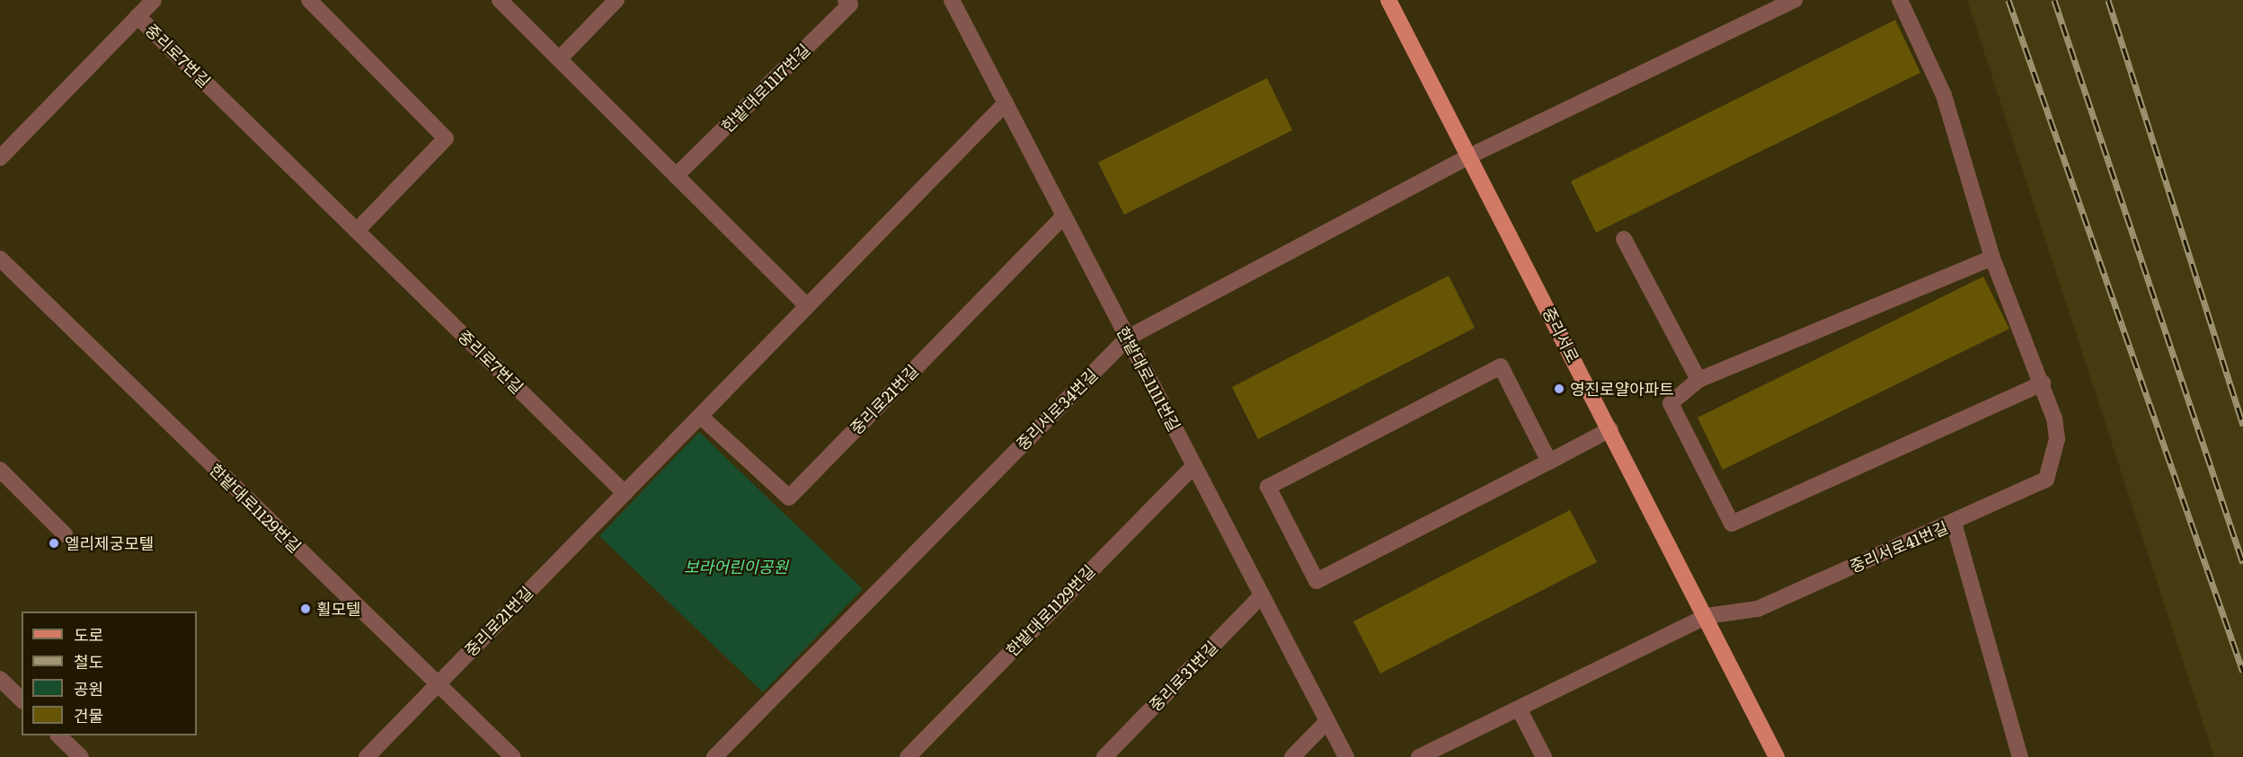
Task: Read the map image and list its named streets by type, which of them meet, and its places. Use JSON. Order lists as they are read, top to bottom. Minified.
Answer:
{"streets":{"main road":["중리서로"],"street":["중리로7번길","한밭대로1117번길","한밭대로1111번길","중리로21번길","중리서로34번길","한밭대로1129번길","중리서로41번길","중리로31번길"]},"crossings":[["중리로7번길","중리로21번길"],["중리서로","중리서로34번길"],["중리서로","중리서로41번길"],["한밭대로1111번길","중리로21번길"],["한밭대로1111번길","중리서로34번길"],["한밭대로1111번길","한밭대로1129번길"],["한밭대로1111번길","중리로31번길"],["중리로21번길","한밭대로1129번길"]],"parks":["보라어린이공원"],"places":["영진로얄아파트","엘리제궁모텔","휠모텔"],"legend":["도로","철도","공원","건물"]}
